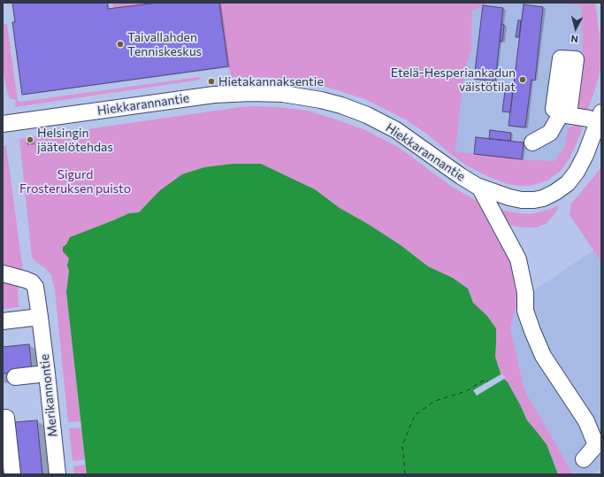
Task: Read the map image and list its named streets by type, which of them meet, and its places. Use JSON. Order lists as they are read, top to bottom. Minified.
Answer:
{"streets":{"street":["Hiekkarannantie","Merikannontie"]},"parks":["Sigurd Frosteruksen puisto"],"places":["Taivallahden Tenniskeskus","Etelä-Hesperiankadun väistötilat","Hietakannaksentie","Helsingin jäätelötehdas"],"north":"bottom"}
